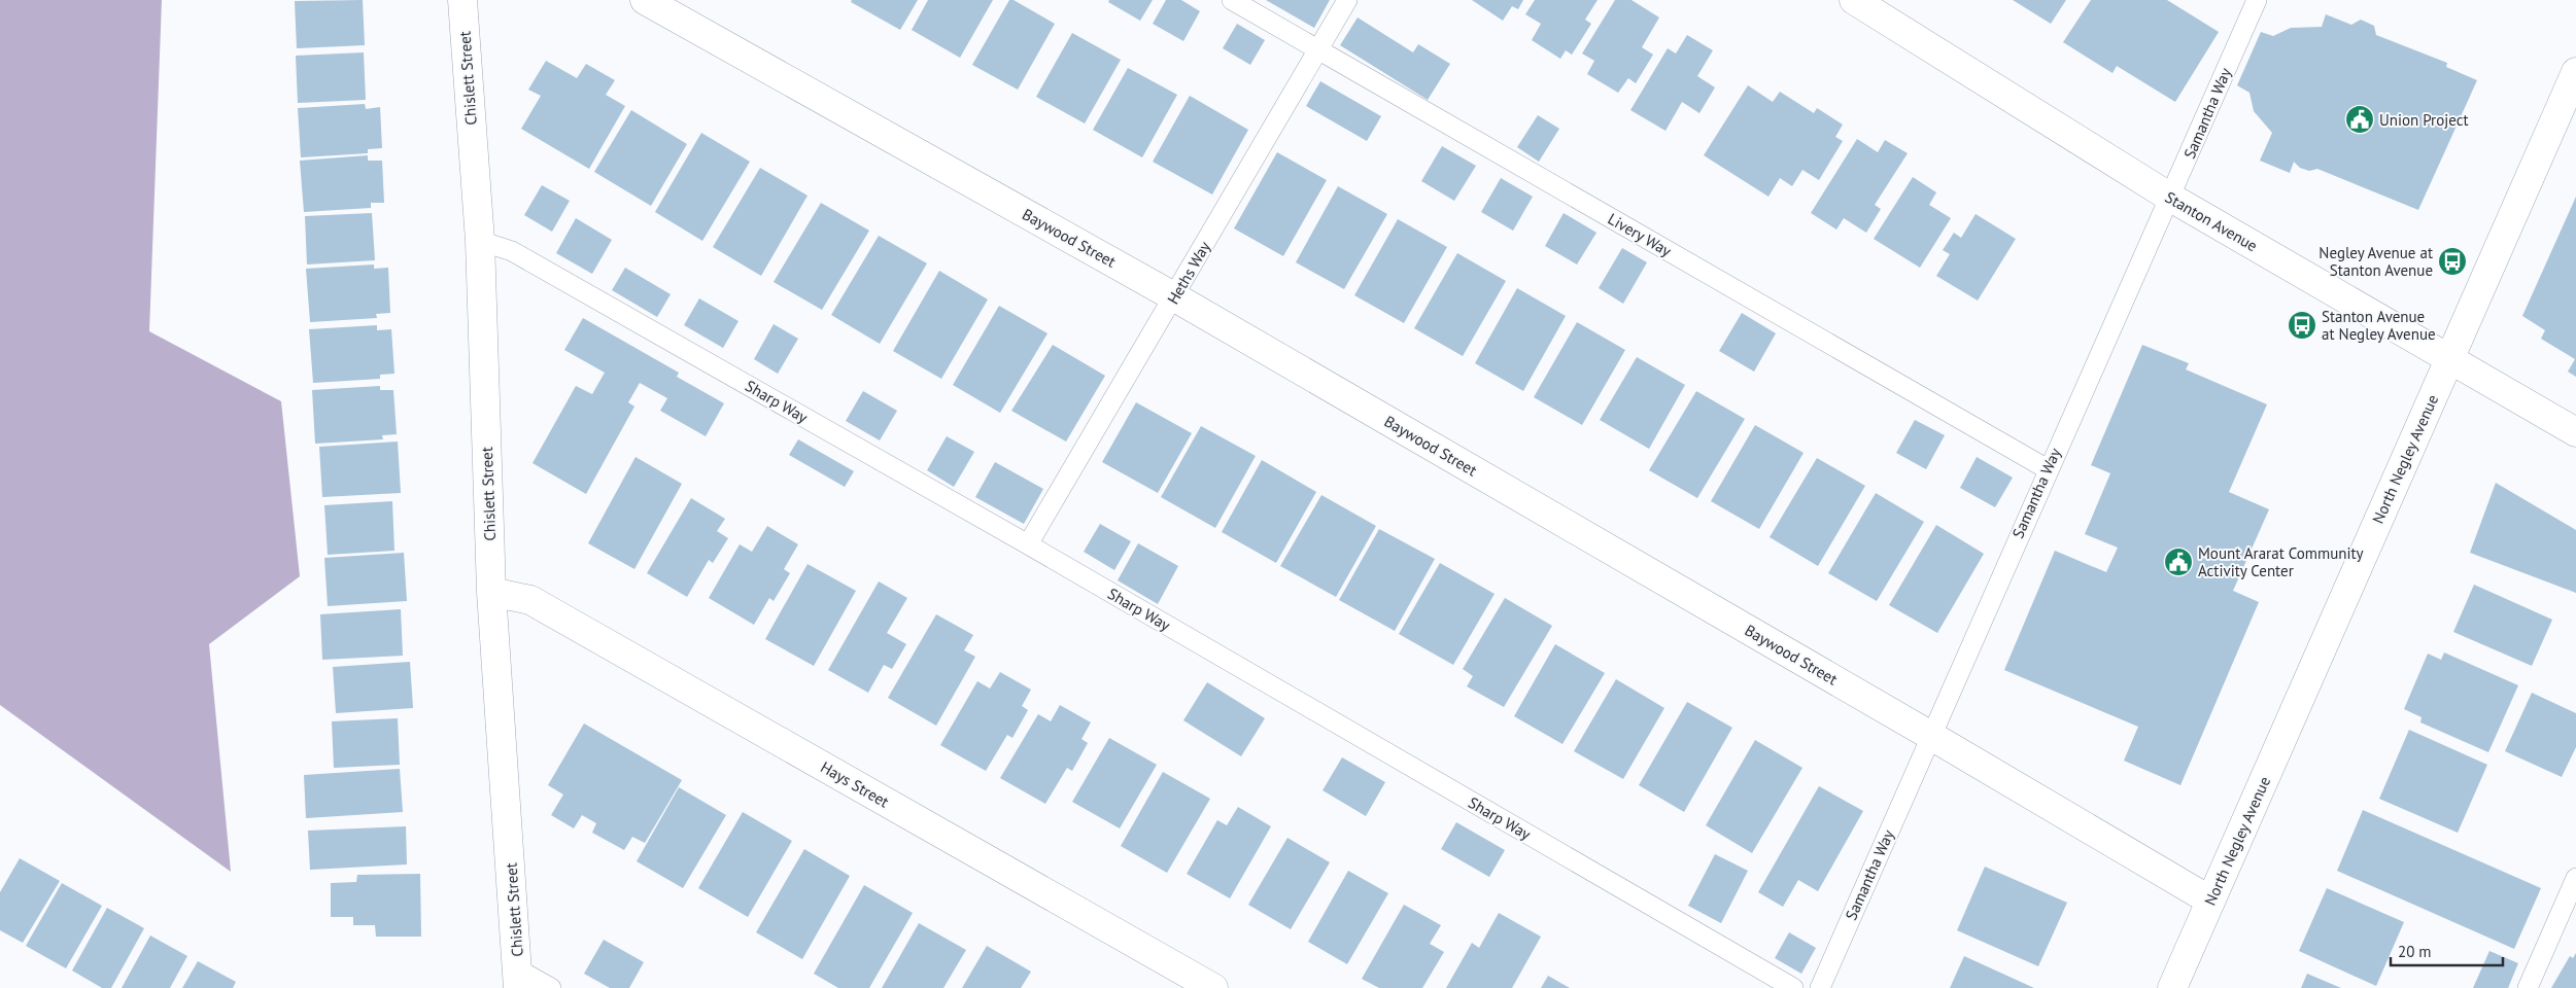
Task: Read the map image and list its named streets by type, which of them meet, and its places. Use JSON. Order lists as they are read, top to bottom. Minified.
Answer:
{"streets":{"street":["Chislett Street","Stanton Avenue","Baywood Street","North Negley Avenue","Hays Street"],"lane":["Samantha Way","Livery Way","Heths Way","Sharp Way"]},"crossings":[["Chislett Street","Sharp Way"],["Chislett Street","Hays Street"],["Samantha Way","Stanton Avenue"],["Samantha Way","Livery Way"],["Samantha Way","Baywood Street"],["Stanton Avenue","North Negley Avenue"],["Livery Way","Heths Way"],["Baywood Street","Heths Way"],["Baywood Street","North Negley Avenue"],["Heths Way","Sharp Way"]],"places":{"public building":["Union Project","Mount Ararat Community Activity Center"],"bus stop":["Negley Avenue at Stanton Avenue","Stanton Avenue at Negley Avenue"]},"scale_bar":"20 m"}
